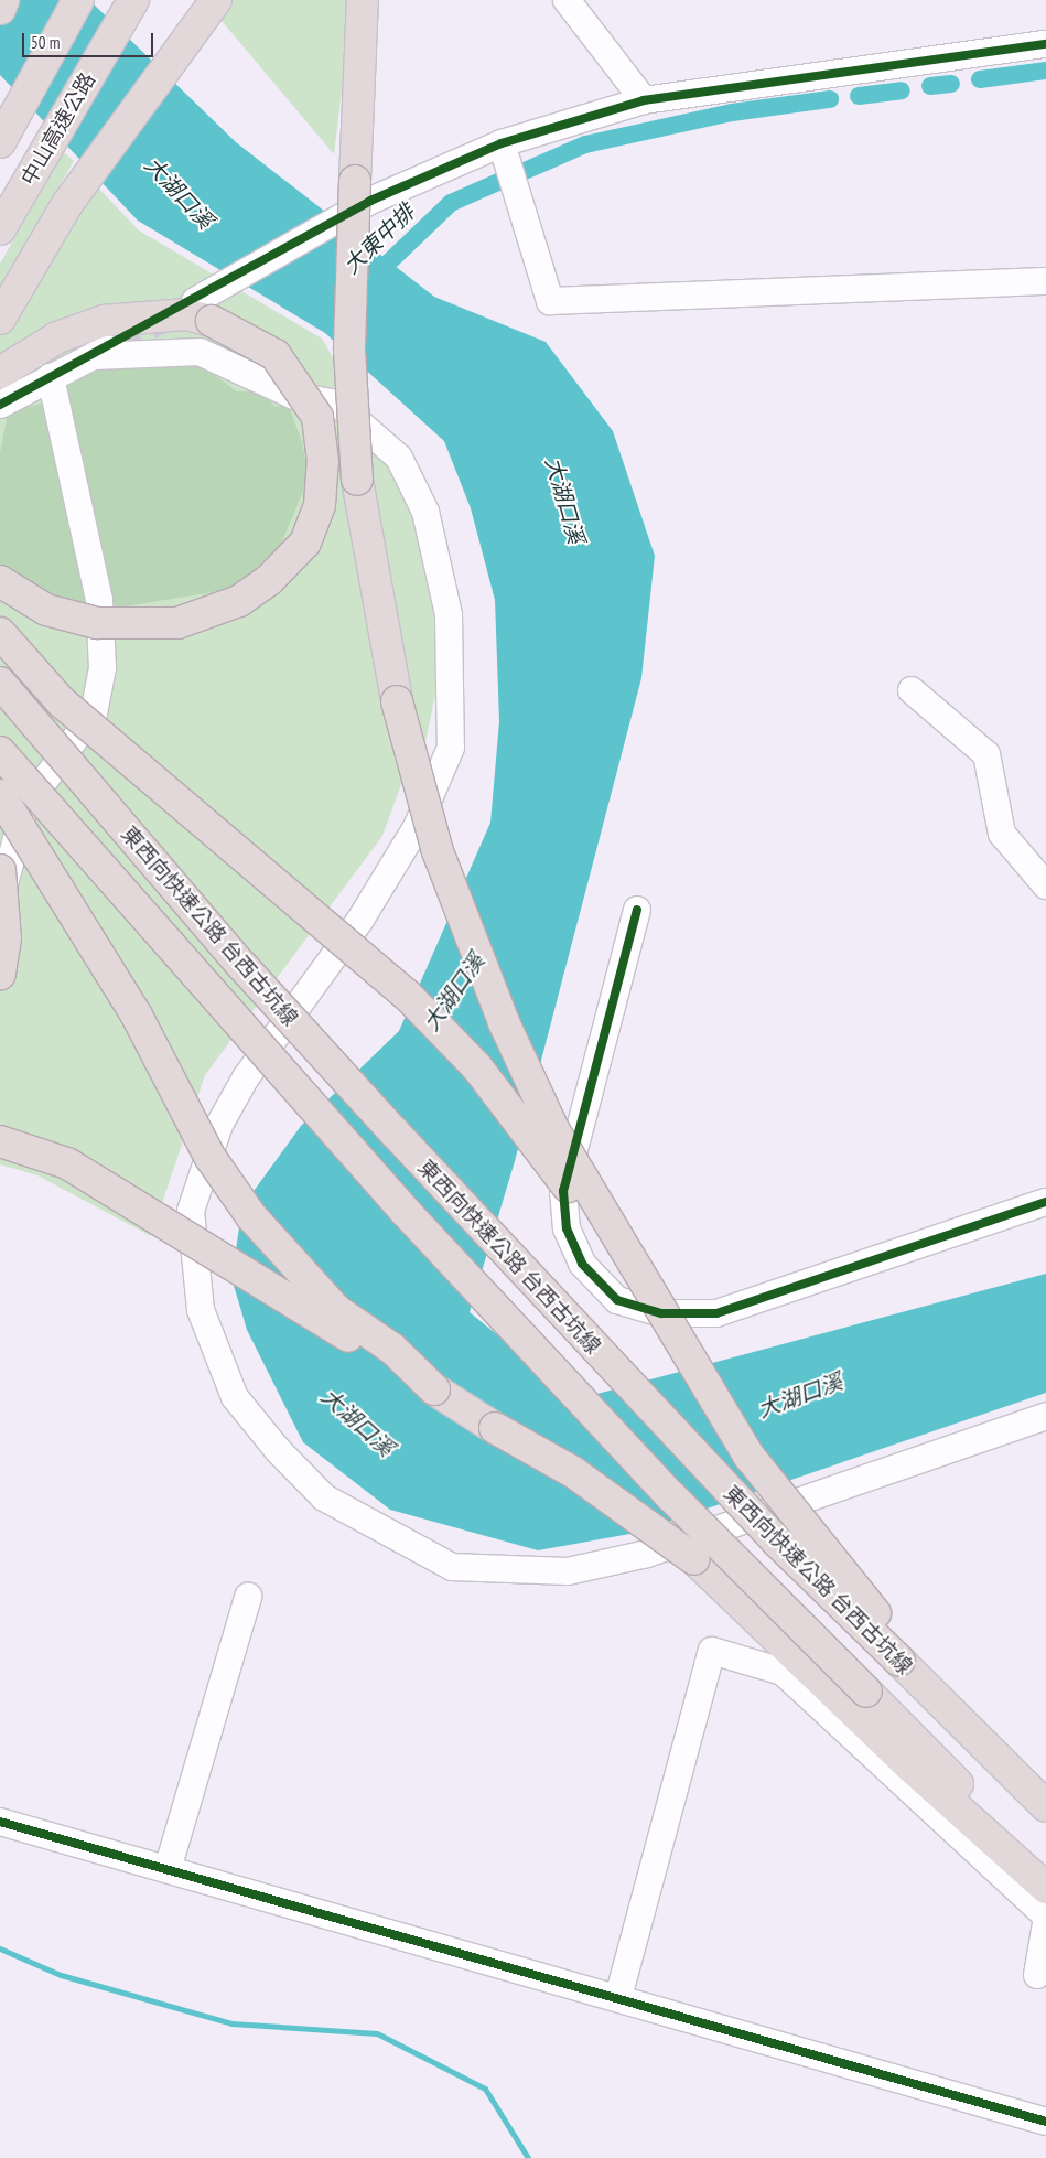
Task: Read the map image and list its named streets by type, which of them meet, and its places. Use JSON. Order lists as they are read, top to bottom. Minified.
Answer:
{"streets":{"highway":["中山高速公路","東西向快速公路 台西古坑線"]},"water":["大湖口溪","大東中排"],"scale_bar":"50 m"}
